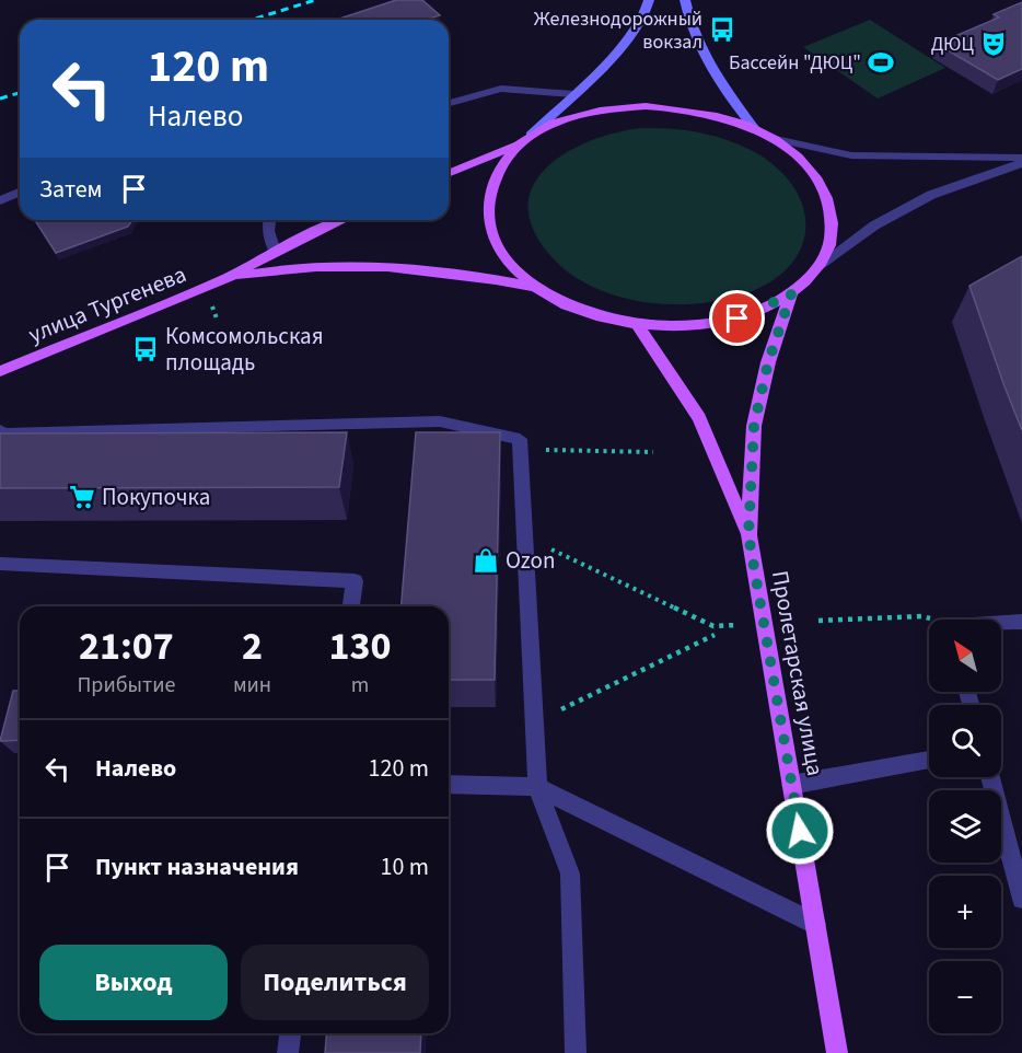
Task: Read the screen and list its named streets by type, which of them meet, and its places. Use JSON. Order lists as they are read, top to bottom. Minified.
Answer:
{"streets":{"main road":["улица Тургенева","Пролетарская улица"]},"places":{"bus stop":["Железнодорожный вокзал","Комсомольская площадь"],"theatre":["ДЮЦ"],"sports":["Бассейн \"ДЮЦ\""],"supermarket":["Покупочка"],"shop":["Ozon"]},"north":"top left","page":{"turn":["120 m","Налево"],"then":"Затем","eta":["21:07","Прибытие","2","мин","130","m"],"map_buttons":["+","−"],"list":[{"name":"Налево","value":"120 m"},{"name":"Пункт назначения","value":"10 m"}],"buttons":["Выход","Поделиться"]}}
